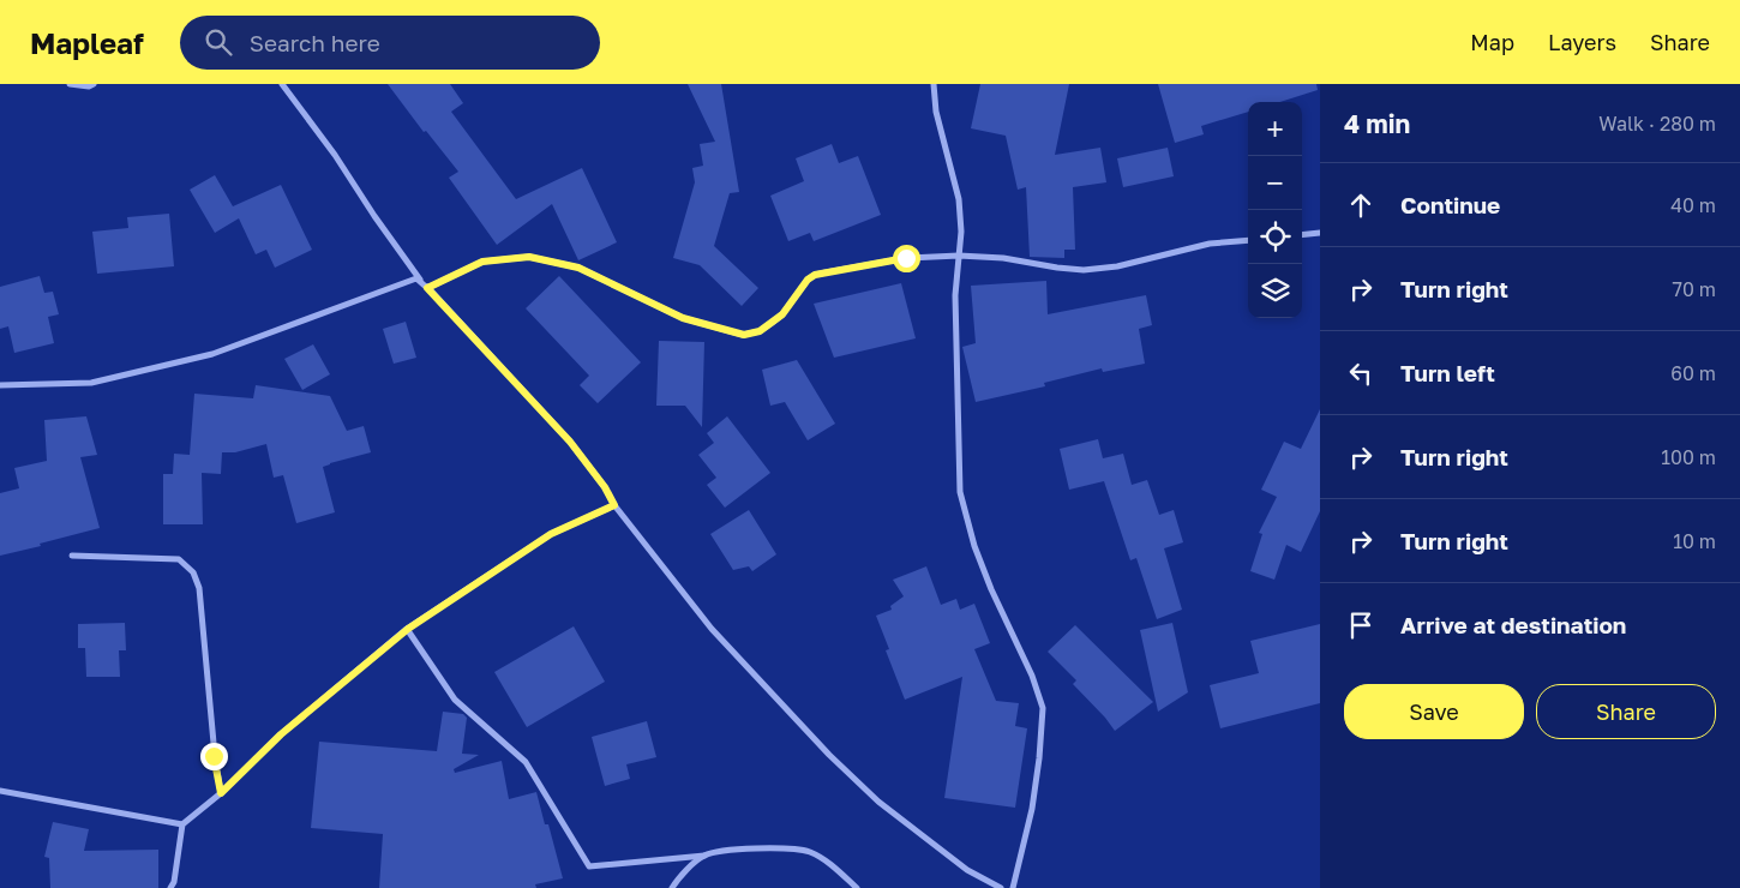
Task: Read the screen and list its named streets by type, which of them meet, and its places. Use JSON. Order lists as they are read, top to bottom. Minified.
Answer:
{"page":{"header":"Mapleaf","search":"Search here","nav":["Map","Layers","Share"],"heading":["4 min","Walk · 280 m"],"map_buttons":["+","−"],"list":[["Continue","40 m"],["Turn right","70 m"],["Turn left","60 m"],["Turn right","100 m"],["Turn right","10 m"],"Arrive at destination"],"buttons":["Save","Share"]}}
